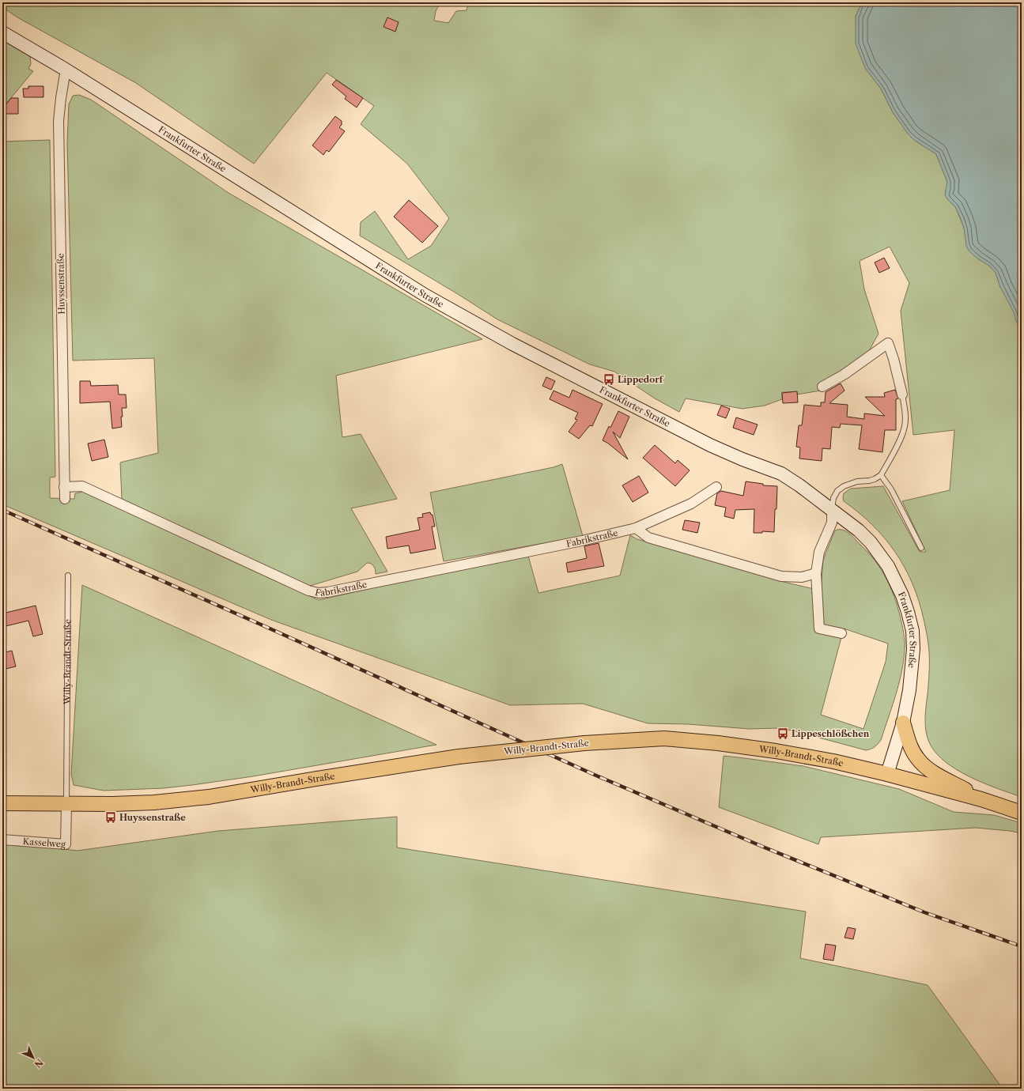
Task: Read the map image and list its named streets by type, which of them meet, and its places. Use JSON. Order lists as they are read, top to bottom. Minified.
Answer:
{"streets":{"main road":["Frankfurter Straße","Willy-Brandt-Straße"],"street":["Huyssenstraße","Fabrikstraße","Kasselweg"]},"crossings":[["Frankfurter Straße","Huyssenstraße"],["Frankfurter Straße","Willy-Brandt-Straße"],["Huyssenstraße","Fabrikstraße"],["Willy-Brandt-Straße","Kasselweg"]],"places":{"bus stop":["Lippedorf","Lippeschlößchen","Huyssenstraße"]},"north":"bottom right"}
